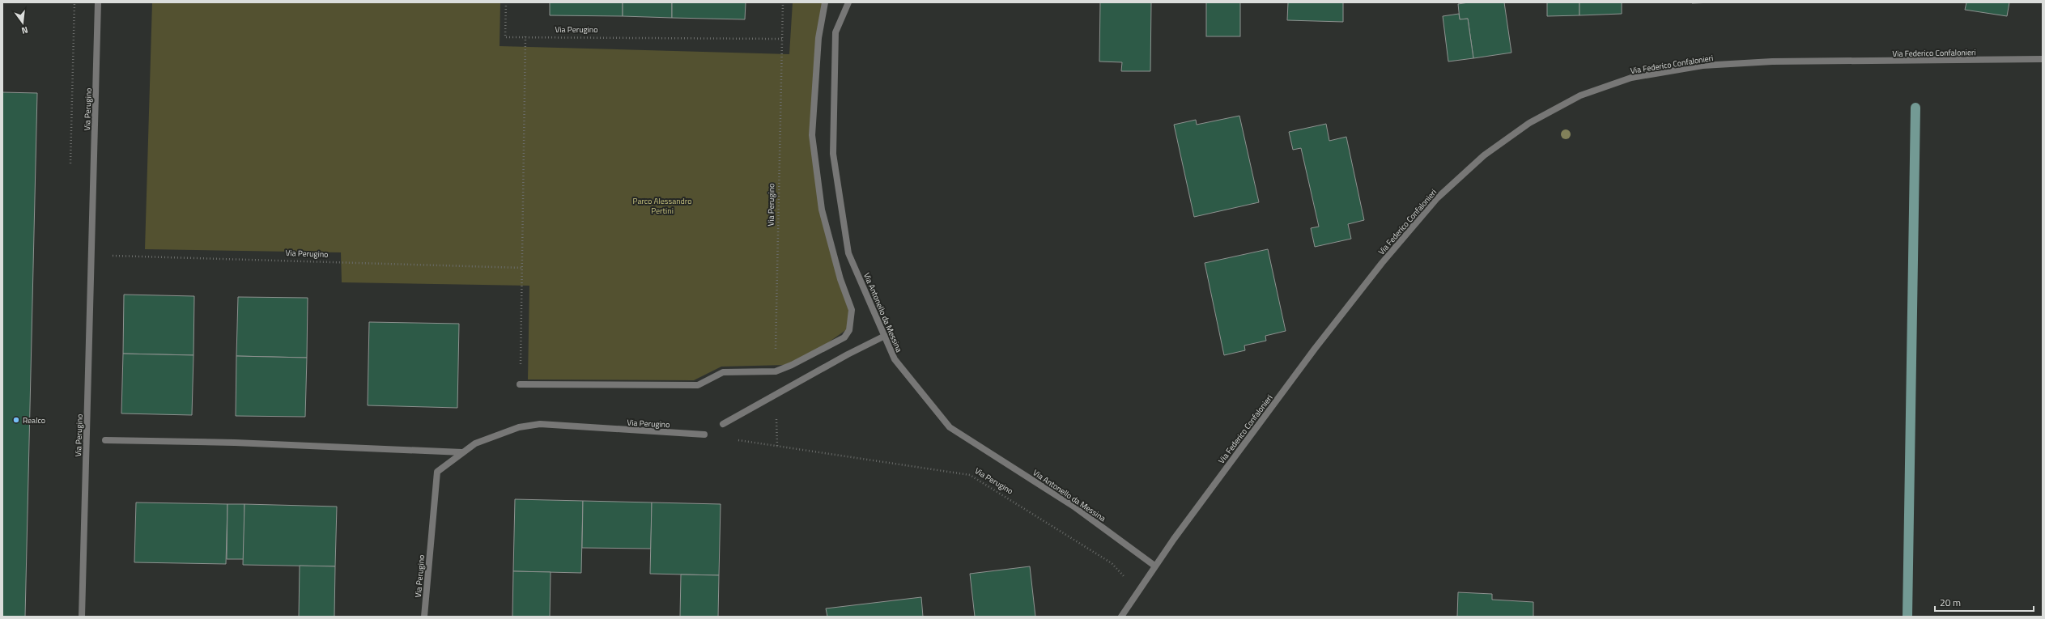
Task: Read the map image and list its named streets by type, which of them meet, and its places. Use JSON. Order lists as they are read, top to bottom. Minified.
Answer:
{"streets":{"street":["Via Perugino","Via Federico Confalonieri","Via Antonello da Messina"]},"crossings":[["Via Perugino","Via Federico Confalonieri"],["Via Federico Confalonieri","Via Antonello da Messina"]],"parks":["Parco Alessandro Pertini"],"places":["Realco"],"scale_bar":"20 m","north":"bottom"}
